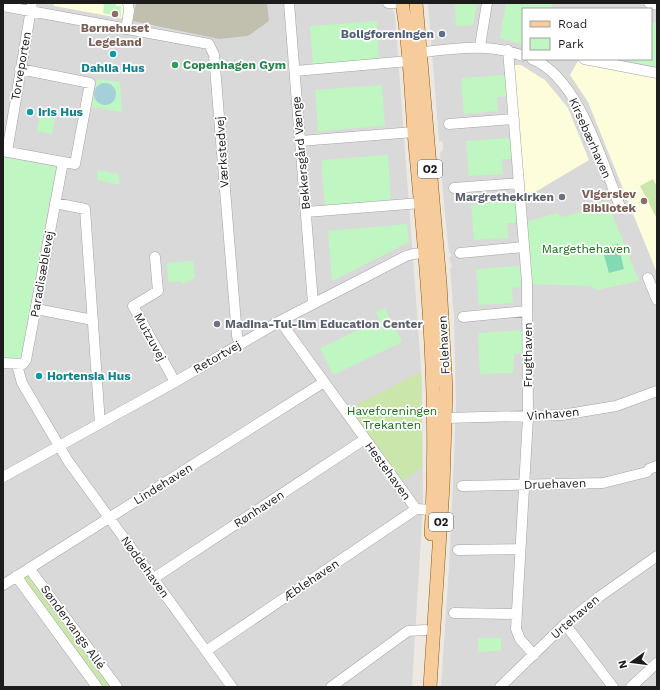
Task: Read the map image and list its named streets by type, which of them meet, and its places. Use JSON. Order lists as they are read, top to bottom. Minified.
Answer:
{"streets":{"main road":["O2","Folehaven"],"street":["Torveporten","Kirsebærhaven","Værkstedvej","Bekkersgård Vænge","Paradisæblevej","Mutzuvej","Frugthaven","Retortvej","Vinhaven","Hestehaven","Lindehaven","Druehaven","Rønhaven","Nøddehaven","Æblehaven","Urtehaven","Søndervangs Allé"]},"crossings":[["Torveporten","Værkstedvej"],["Værkstedvej","Retortvej"],["Bekkersgård Vænge","Retortvej"],["Paradisæblevej","Nøddehaven"],["Mutzuvej","Retortvej"],["Folehaven","Frugthaven"],["Folehaven","Retortvej"],["Folehaven","Vinhaven"],["Folehaven","Hestehaven"],["Frugthaven","Vinhaven"],["Frugthaven","Druehaven"],["Frugthaven","Urtehaven"],["Retortvej","Hestehaven"],["Retortvej","Nøddehaven"],["Hestehaven","Lindehaven"],["Hestehaven","Rønhaven"],["Hestehaven","Æblehaven"],["Lindehaven","Nøddehaven"],["Lindehaven","Søndervangs Allé"],["Rønhaven","Nøddehaven"],["Nøddehaven","Æblehaven"]],"parks":["Margethehaven","Haveforeningen Trekanten"],"places":["Børnehuset Legeland","Boligforeningen","Dahlia Hus","Copenhagen Gym","Iris Hus","Margrethekirken","Vigerslev Bibliotek","Madina-Tul-Ilm Education Center","Hortensia Hus"],"legend":["Road","Park"],"north":"left"}
